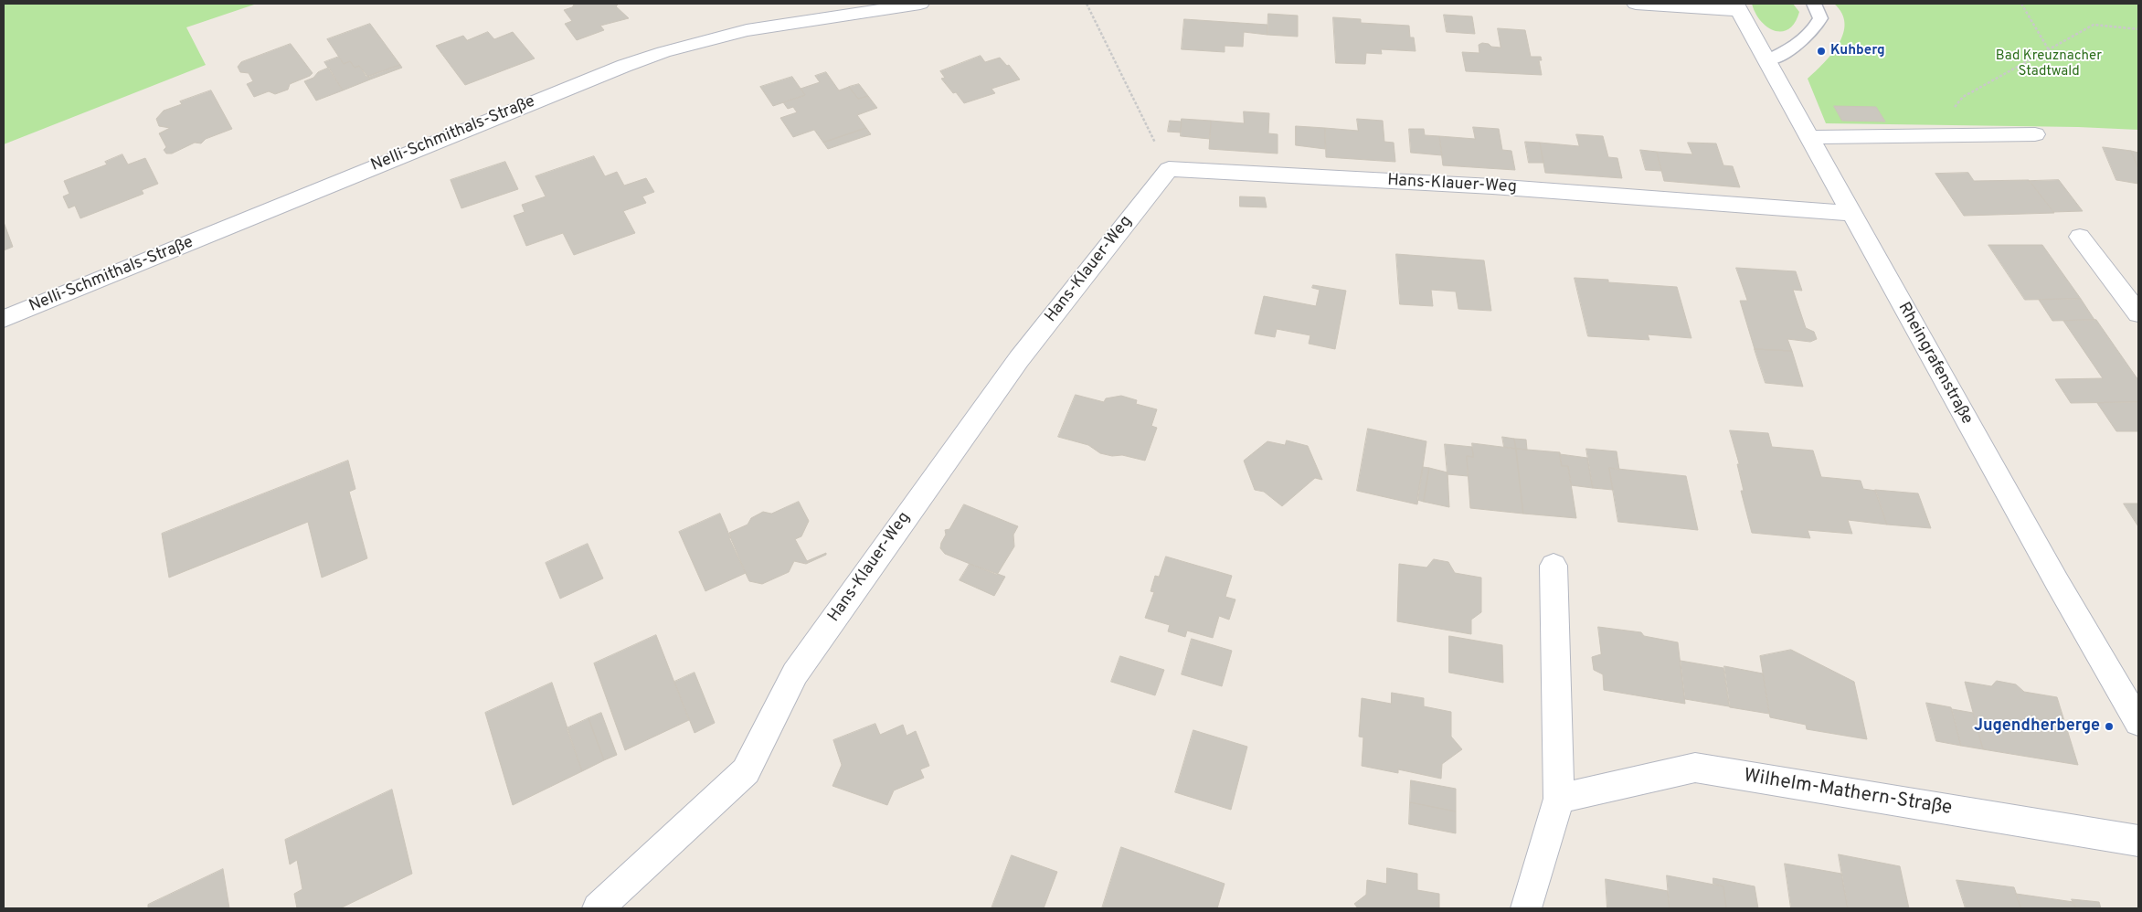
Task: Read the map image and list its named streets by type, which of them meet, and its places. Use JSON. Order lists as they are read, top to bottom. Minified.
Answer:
{"streets":{"street":["Nelli-Schmithals-Straße","Hans-Klauer-Weg","Rheingrafenstraße","Wilhelm-Mathern-Straße"]},"crossings":[["Hans-Klauer-Weg","Rheingrafenstraße"]],"parks":["Bad Kreuznacher Stadtwald"],"places":["Kuhberg","Jugendherberge"]}
